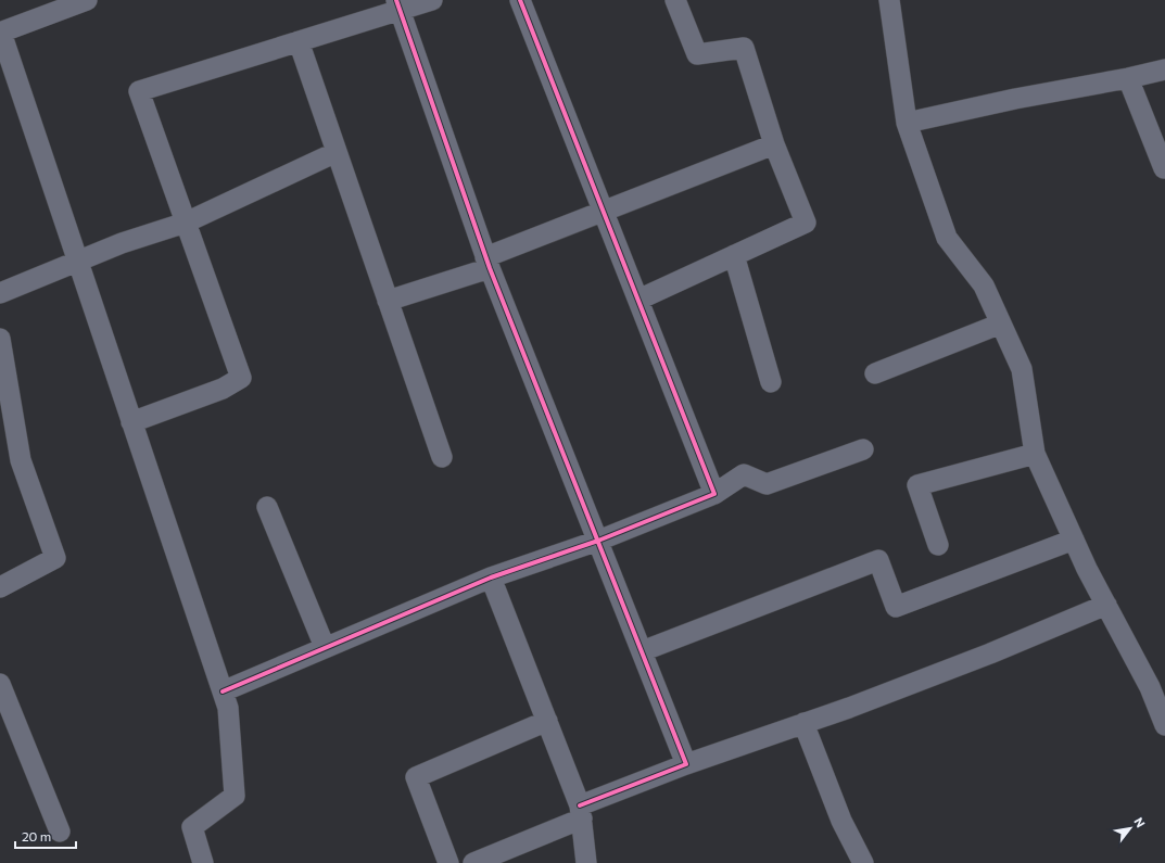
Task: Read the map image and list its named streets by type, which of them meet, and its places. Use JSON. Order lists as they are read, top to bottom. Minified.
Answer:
{"scale_bar":"20 m","north":"top right"}
